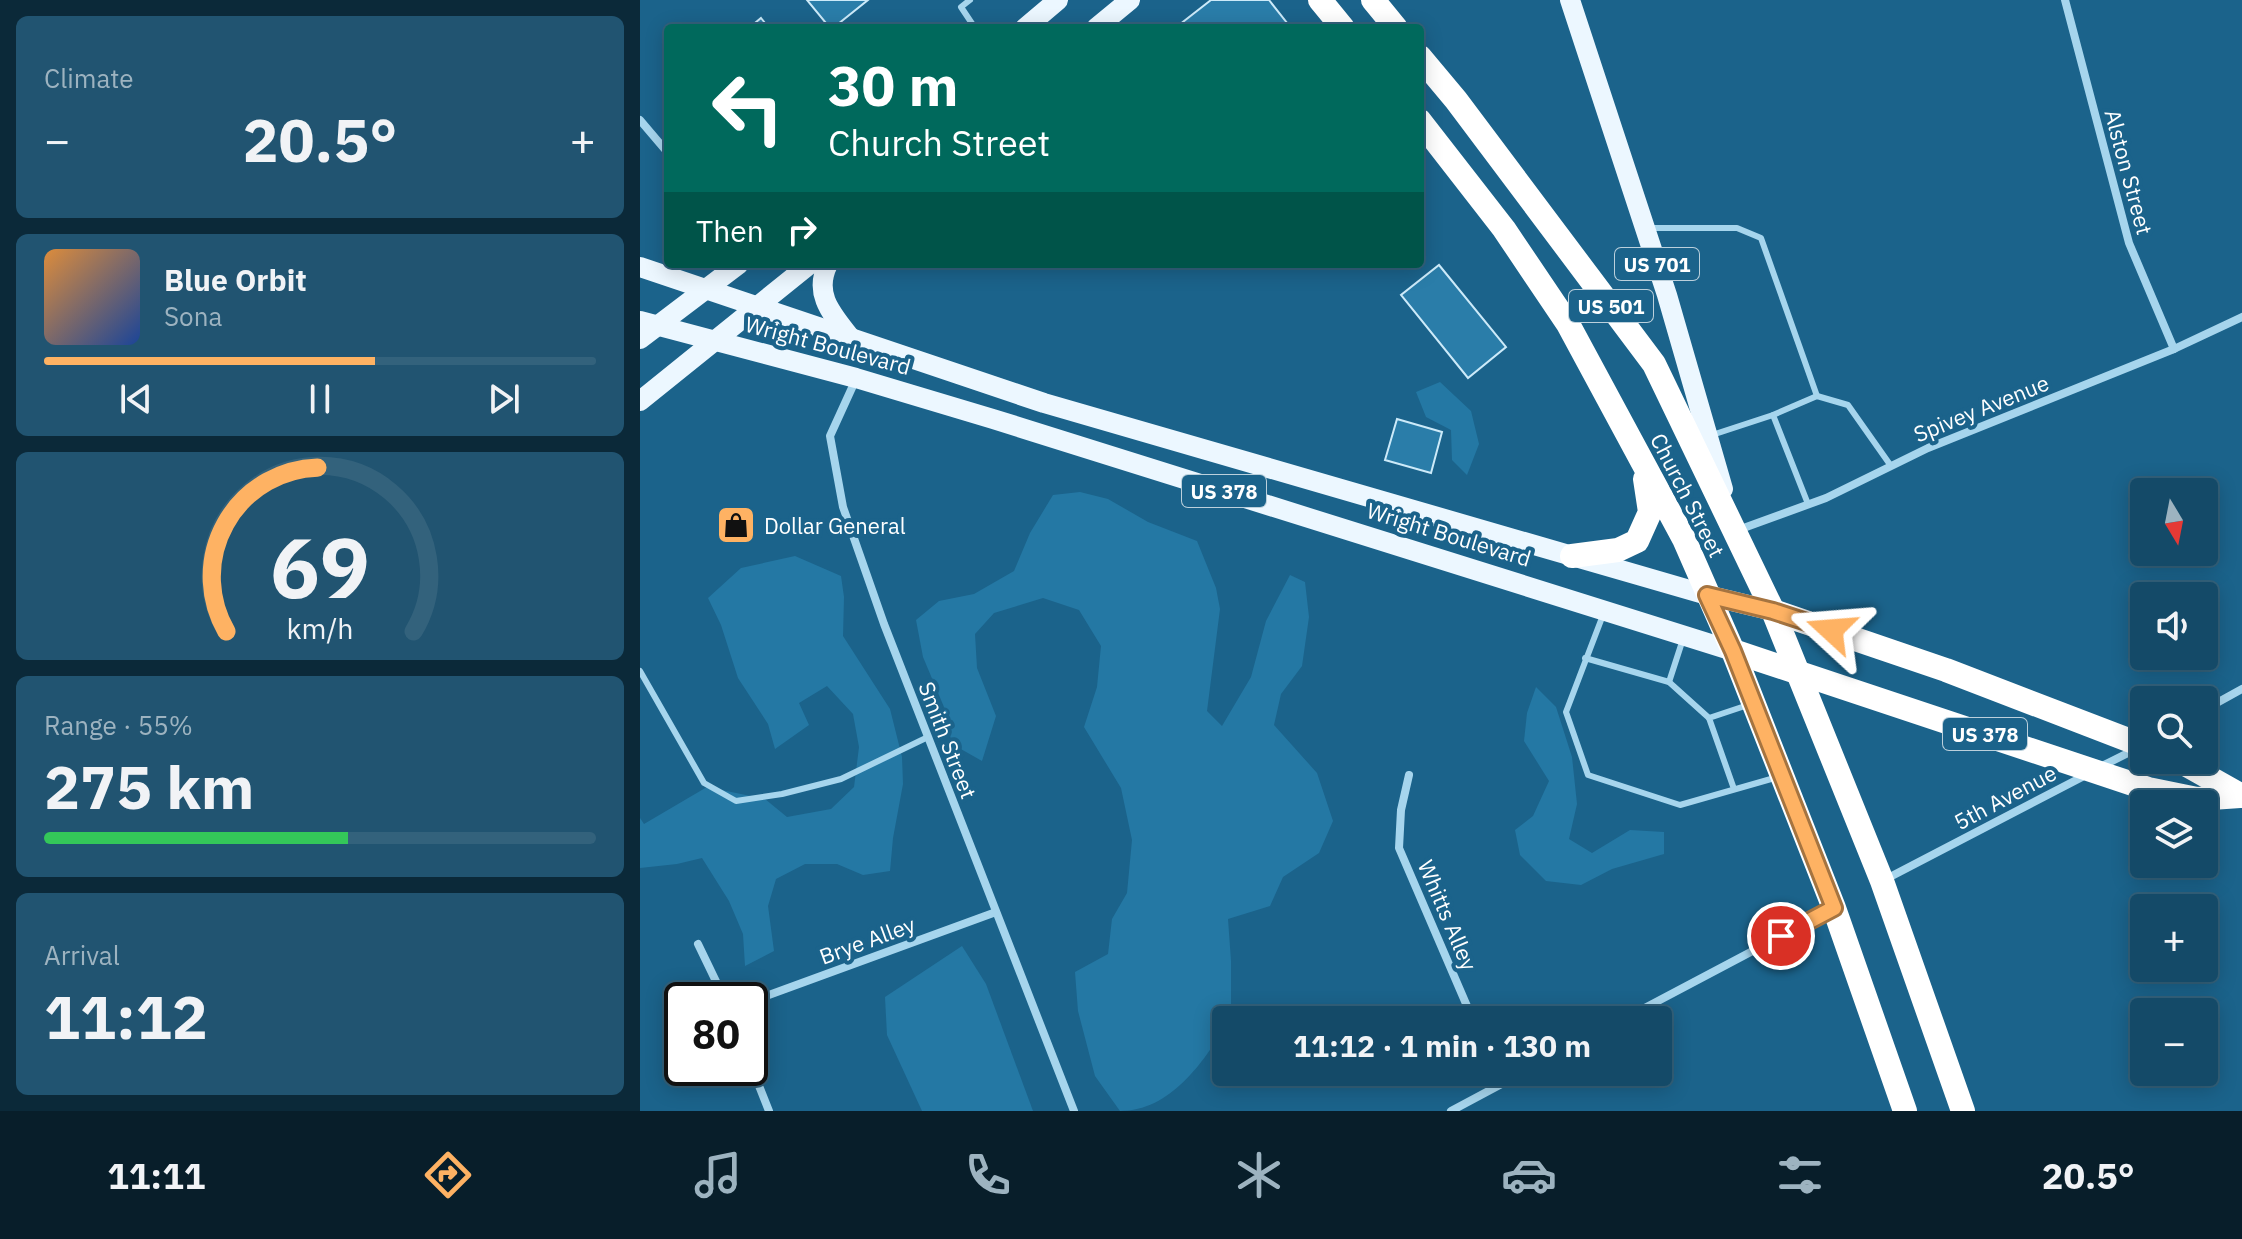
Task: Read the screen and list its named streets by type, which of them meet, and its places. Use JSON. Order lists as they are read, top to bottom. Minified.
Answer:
{"streets":{"highway":["US 501","Wright Boulevard","US 378","Church Street"],"main road":["US 701"],"street":["Alston Street","Spivey Avenue","Smith Street","5th Avenue","Whitts Alley","Brye Alley"]},"crossings":[["Alston Street","Spivey Avenue"],["Wright Boulevard","Church Street"],["Wright Boulevard","Smith Street"],["Wright Boulevard","5th Avenue"],["Spivey Avenue","Church Street"],["Church Street","5th Avenue"],["Smith Street","Brye Alley"]],"places":{"shop":["Dollar General"]},"north":"bottom","page":{"tile":["Climate",["Range · 55%","275 km"],["Arrival","11:12"]],"turn":["30 m","Church Street"],"heat":["−","20.5°","+"],"then":"Then","song":["Blue Orbit","Sona"],"map_buttons":["+","−"],"limit":"80","trip":"11:12 · 1 min · 130 m","tabs":["11:11","20.5°"],"gauge":["69","km/h"]}}
